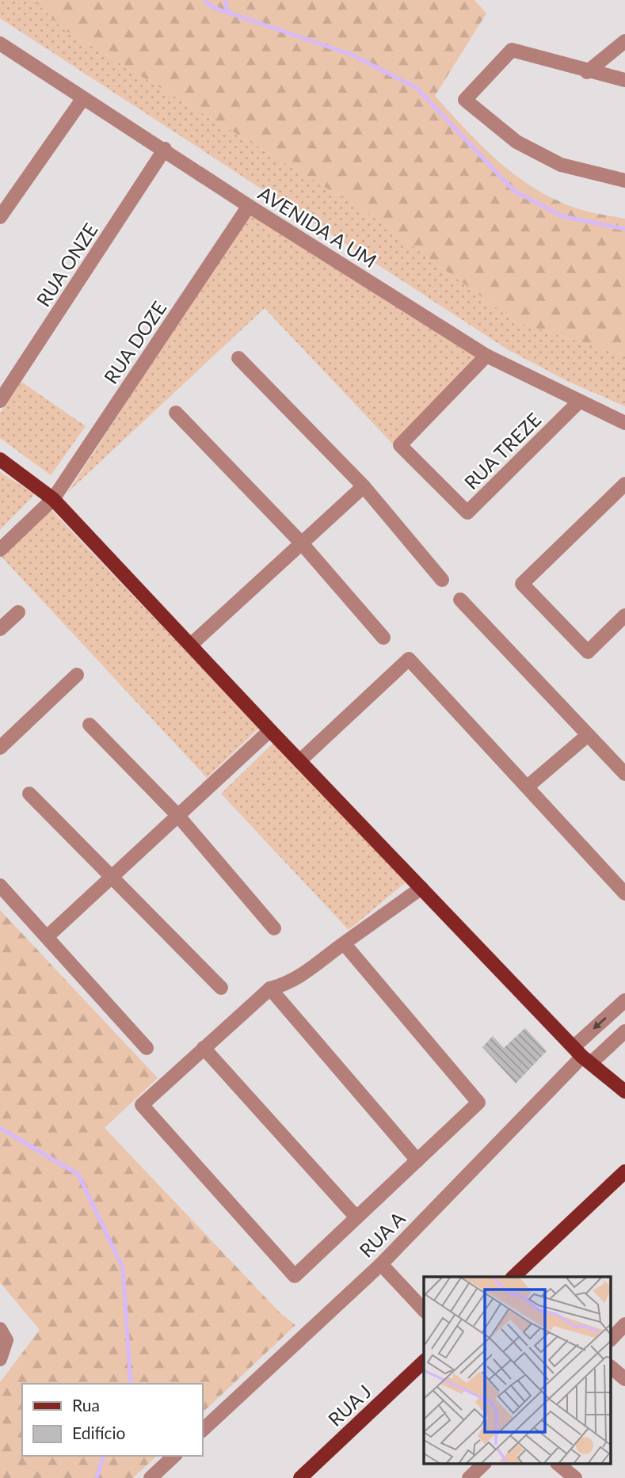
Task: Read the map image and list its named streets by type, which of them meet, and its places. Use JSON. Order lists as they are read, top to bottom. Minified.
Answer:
{"streets":{"main road":["RUA J"],"street":["AVENIDA A UM","RUA ONZE","RUA DOZE","RUA TREZE","RUA A"]},"crossings":[["AVENIDA A UM","RUA ONZE"],["AVENIDA A UM","RUA DOZE"],["AVENIDA A UM","RUA TREZE"]],"legend":["Rua","Edifício"]}
